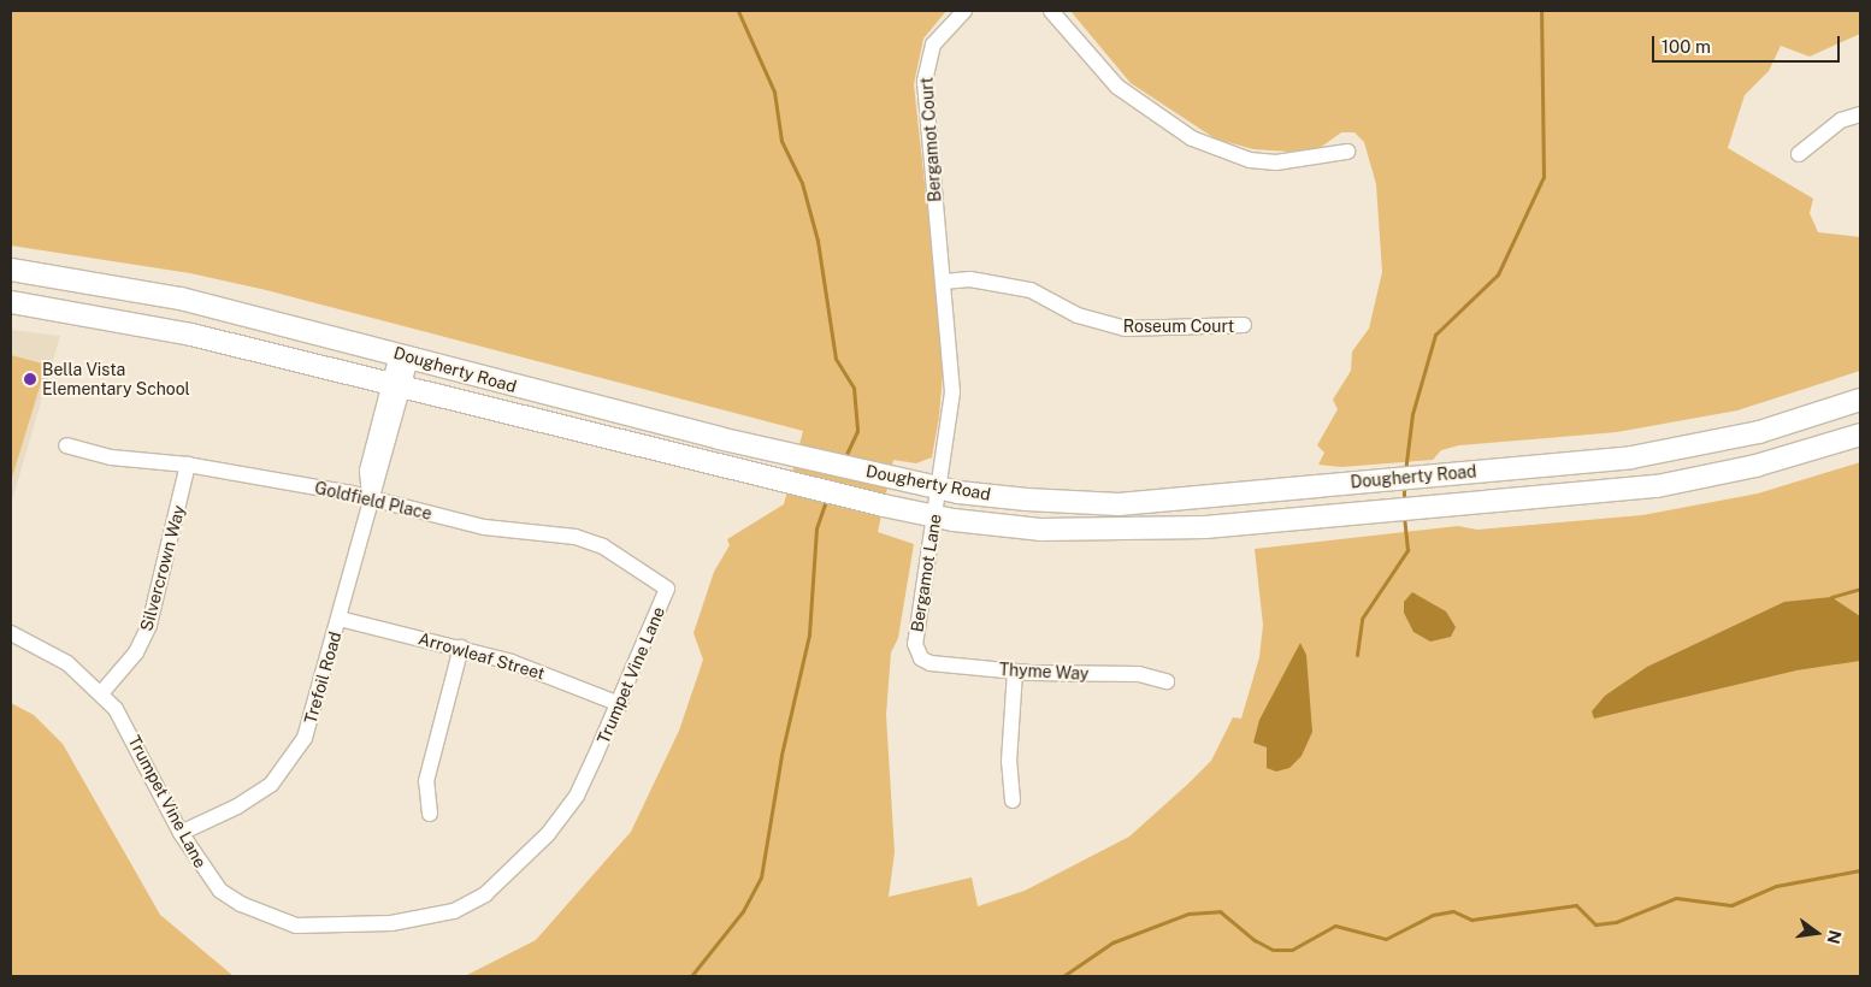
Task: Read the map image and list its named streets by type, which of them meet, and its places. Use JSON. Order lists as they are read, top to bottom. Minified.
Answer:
{"streets":{"main road":["Dougherty Road"],"street":["Bergamot Court","Roseum Court","Goldfield Place","Silvercrown Way","Bergamot Lane","Arrowleaf Street","Thyme Way","Trumpet Vine Lane","Trefoil Road"]},"crossings":[["Bergamot Court","Roseum Court"],["Bergamot Court","Dougherty Road"],["Bergamot Court","Bergamot Lane"],["Dougherty Road","Bergamot Lane"],["Dougherty Road","Trefoil Road"],["Goldfield Place","Silvercrown Way"],["Goldfield Place","Trumpet Vine Lane"],["Goldfield Place","Trefoil Road"],["Silvercrown Way","Trumpet Vine Lane"],["Bergamot Lane","Thyme Way"],["Arrowleaf Street","Trumpet Vine Lane"],["Arrowleaf Street","Trefoil Road"],["Trumpet Vine Lane","Trefoil Road"]],"places":["Bella Vista Elementary School"],"scale_bar":"100 m","north":"right"}
